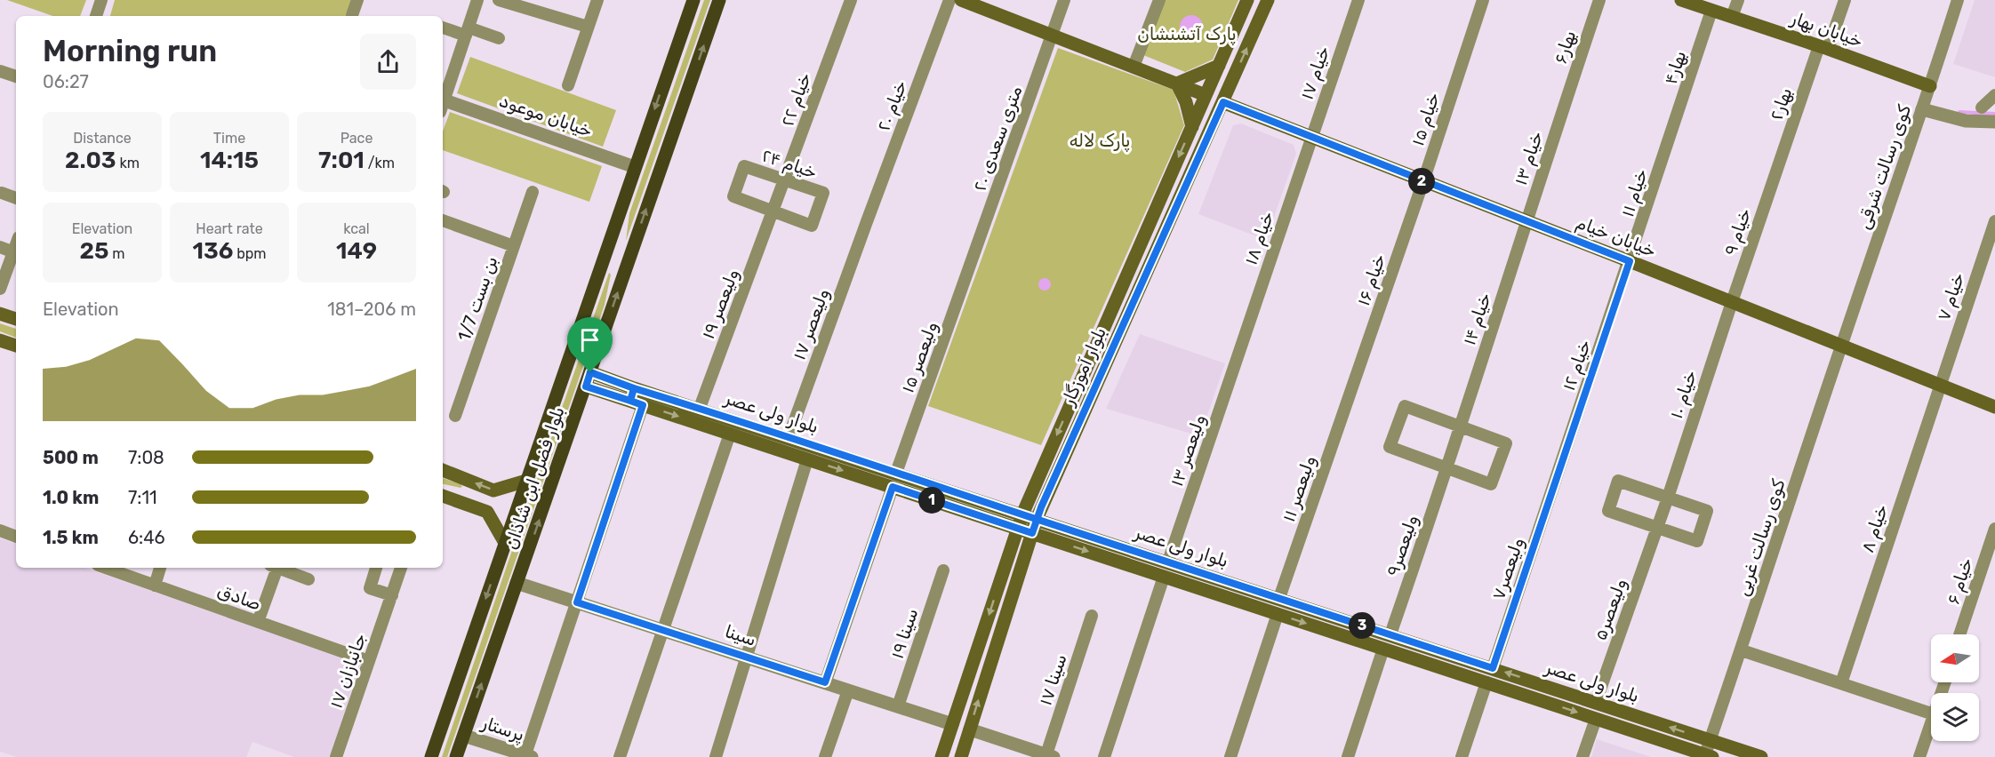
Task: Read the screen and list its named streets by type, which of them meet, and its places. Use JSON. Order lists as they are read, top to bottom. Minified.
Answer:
{"streets":{"main road":["خیابان بهار","خیابان خیام","بلوار آموزگار","بلوار ولی عصر","بلوار فضل ابن شاذان"],"street":["بهار۶","بهار۴","خیام ۱۷","خیام ۲۲","بهار۲","خیام ۲۰","خیابان موعود","خیام ۱۵","۲۰ متری سعدی","خیام ۱۳","خیام ۲۴","کوی رسالت شرقی","خیام ۱۱","خیام ۹","خیام ۱۸","خیام ۱۶","خیام ۷","بن بست 1/7","ولیعصر ۱۹","خیام ۱۴","ولیعصر ۱۷","ولیعصر ۱۵","خیام ۱۲","خیام ۱۰","ولیعصر ۱۳","ولیعصر ۱۱","خیام ۸","کوی رسالت غربی","ولیعصر۹","ولیعصر۷","خیام ۶","صادق","ولیعصر۵","سینا ۱۹","سینا","جانبازان ۱۷","سینا ۱۷","پرستار"]},"crossings":[["خیابان بهار","بهار۴"],["خیابان بهار","بهار۲"],["خیابان بهار","کوی رسالت شرقی"],["بهار۶","خیام ۱۳"],["بهار۴","خیام ۱۱"],["خیام ۱۷","خیابان خیام"],["خیام ۱۷","خیام ۱۸"],["خیام ۲۲","خیام ۲۴"],["خیام ۲۲","ولیعصر ۱۹"],["بهار۲","خیام ۹"],["خیام ۲۰","ولیعصر ۱۷"],["خیابان موعود","بلوار فضل ابن شاذان"],["خیام ۱۵","خیابان خیام"],["خیام ۱۵","خیام ۱۶"],["۲۰ متری سعدی","ولیعصر ۱۵"],["خیام ۱۳","خیابان خیام"],["خیام ۱۳","خیام ۱۴"],["خیام ۲۴","ولیعصر ۱۹"],["کوی رسالت شرقی","خیابان خیام"],["کوی رسالت شرقی","کوی رسالت غربی"],["خیام ۱۱","خیابان خیام"],["خیام ۱۱","خیام ۱۲"],["خیام ۹","خیابان خیام"],["خیام ۹","خیام ۱۰"],["خیابان خیام","خیام ۱۸"],["خیابان خیام","خیام ۱۶"],["خیابان خیام","خیام ۷"],["خیابان خیام","خیام ۱۴"],["خیابان خیام","خیام ۱۲"],["خیابان خیام","بلوار آموزگار"],["خیابان خیام","خیام ۱۰"],["خیابان خیام","خیام ۸"],["خیابان خیام","کوی رسالت غربی"],["خیام ۱۸","ولیعصر ۱۳"],["خیام ۱۶","ولیعصر ۱۱"],["خیام ۷","خیام ۸"],["ولیعصر ۱۹","بلوار ولی عصر"],["خیام ۱۴","ولیعصر۹"],["ولیعصر ۱۷","بلوار ولی عصر"],["ولیعصر ۱۵","بلوار ولی عصر"],["خیام ۱۲","ولیعصر۷"],["بلوار آموزگار","بلوار ولی عصر"],["بلوار آموزگار","سینا"],["خیام ۱۰","ولیعصر۵"],["بلوار ولی عصر","ولیعصر ۱۳"],["بلوار ولی عصر","بلوار فضل ابن شاذان"],["بلوار ولی عصر","ولیعصر ۱۱"],["بلوار ولی عصر","کوی رسالت غربی"],["بلوار ولی عصر","ولیعصر۹"],["بلوار ولی عصر","ولیعصر۷"],["بلوار ولی عصر","ولیعصر۵"],["بلوار فضل ابن شاذان","سینا"],["بلوار فضل ابن شاذان","پرستار"],["صادق","جانبازان ۱۷"],["سینا ۱۹","سینا"]],"parks":["پارک آتشنشان","پارک لاله"],"north":"left","page":{"heading":["Morning run","06:27"],"stats":[["Distance","2.03 km"],["Time","14:15"],["Pace","7:01 /km"],["Elevation","25 m"],["Heart rate","136 bpm"],["kcal","149"]],"pins":["2","1","3"],"chart":["Elevation","181–206 m"],"list":[{"name":"500 m","note":"7:08"},{"name":"1.0 km","note":"7:11"},{"name":"1.5 km","note":"6:46"}]}}
